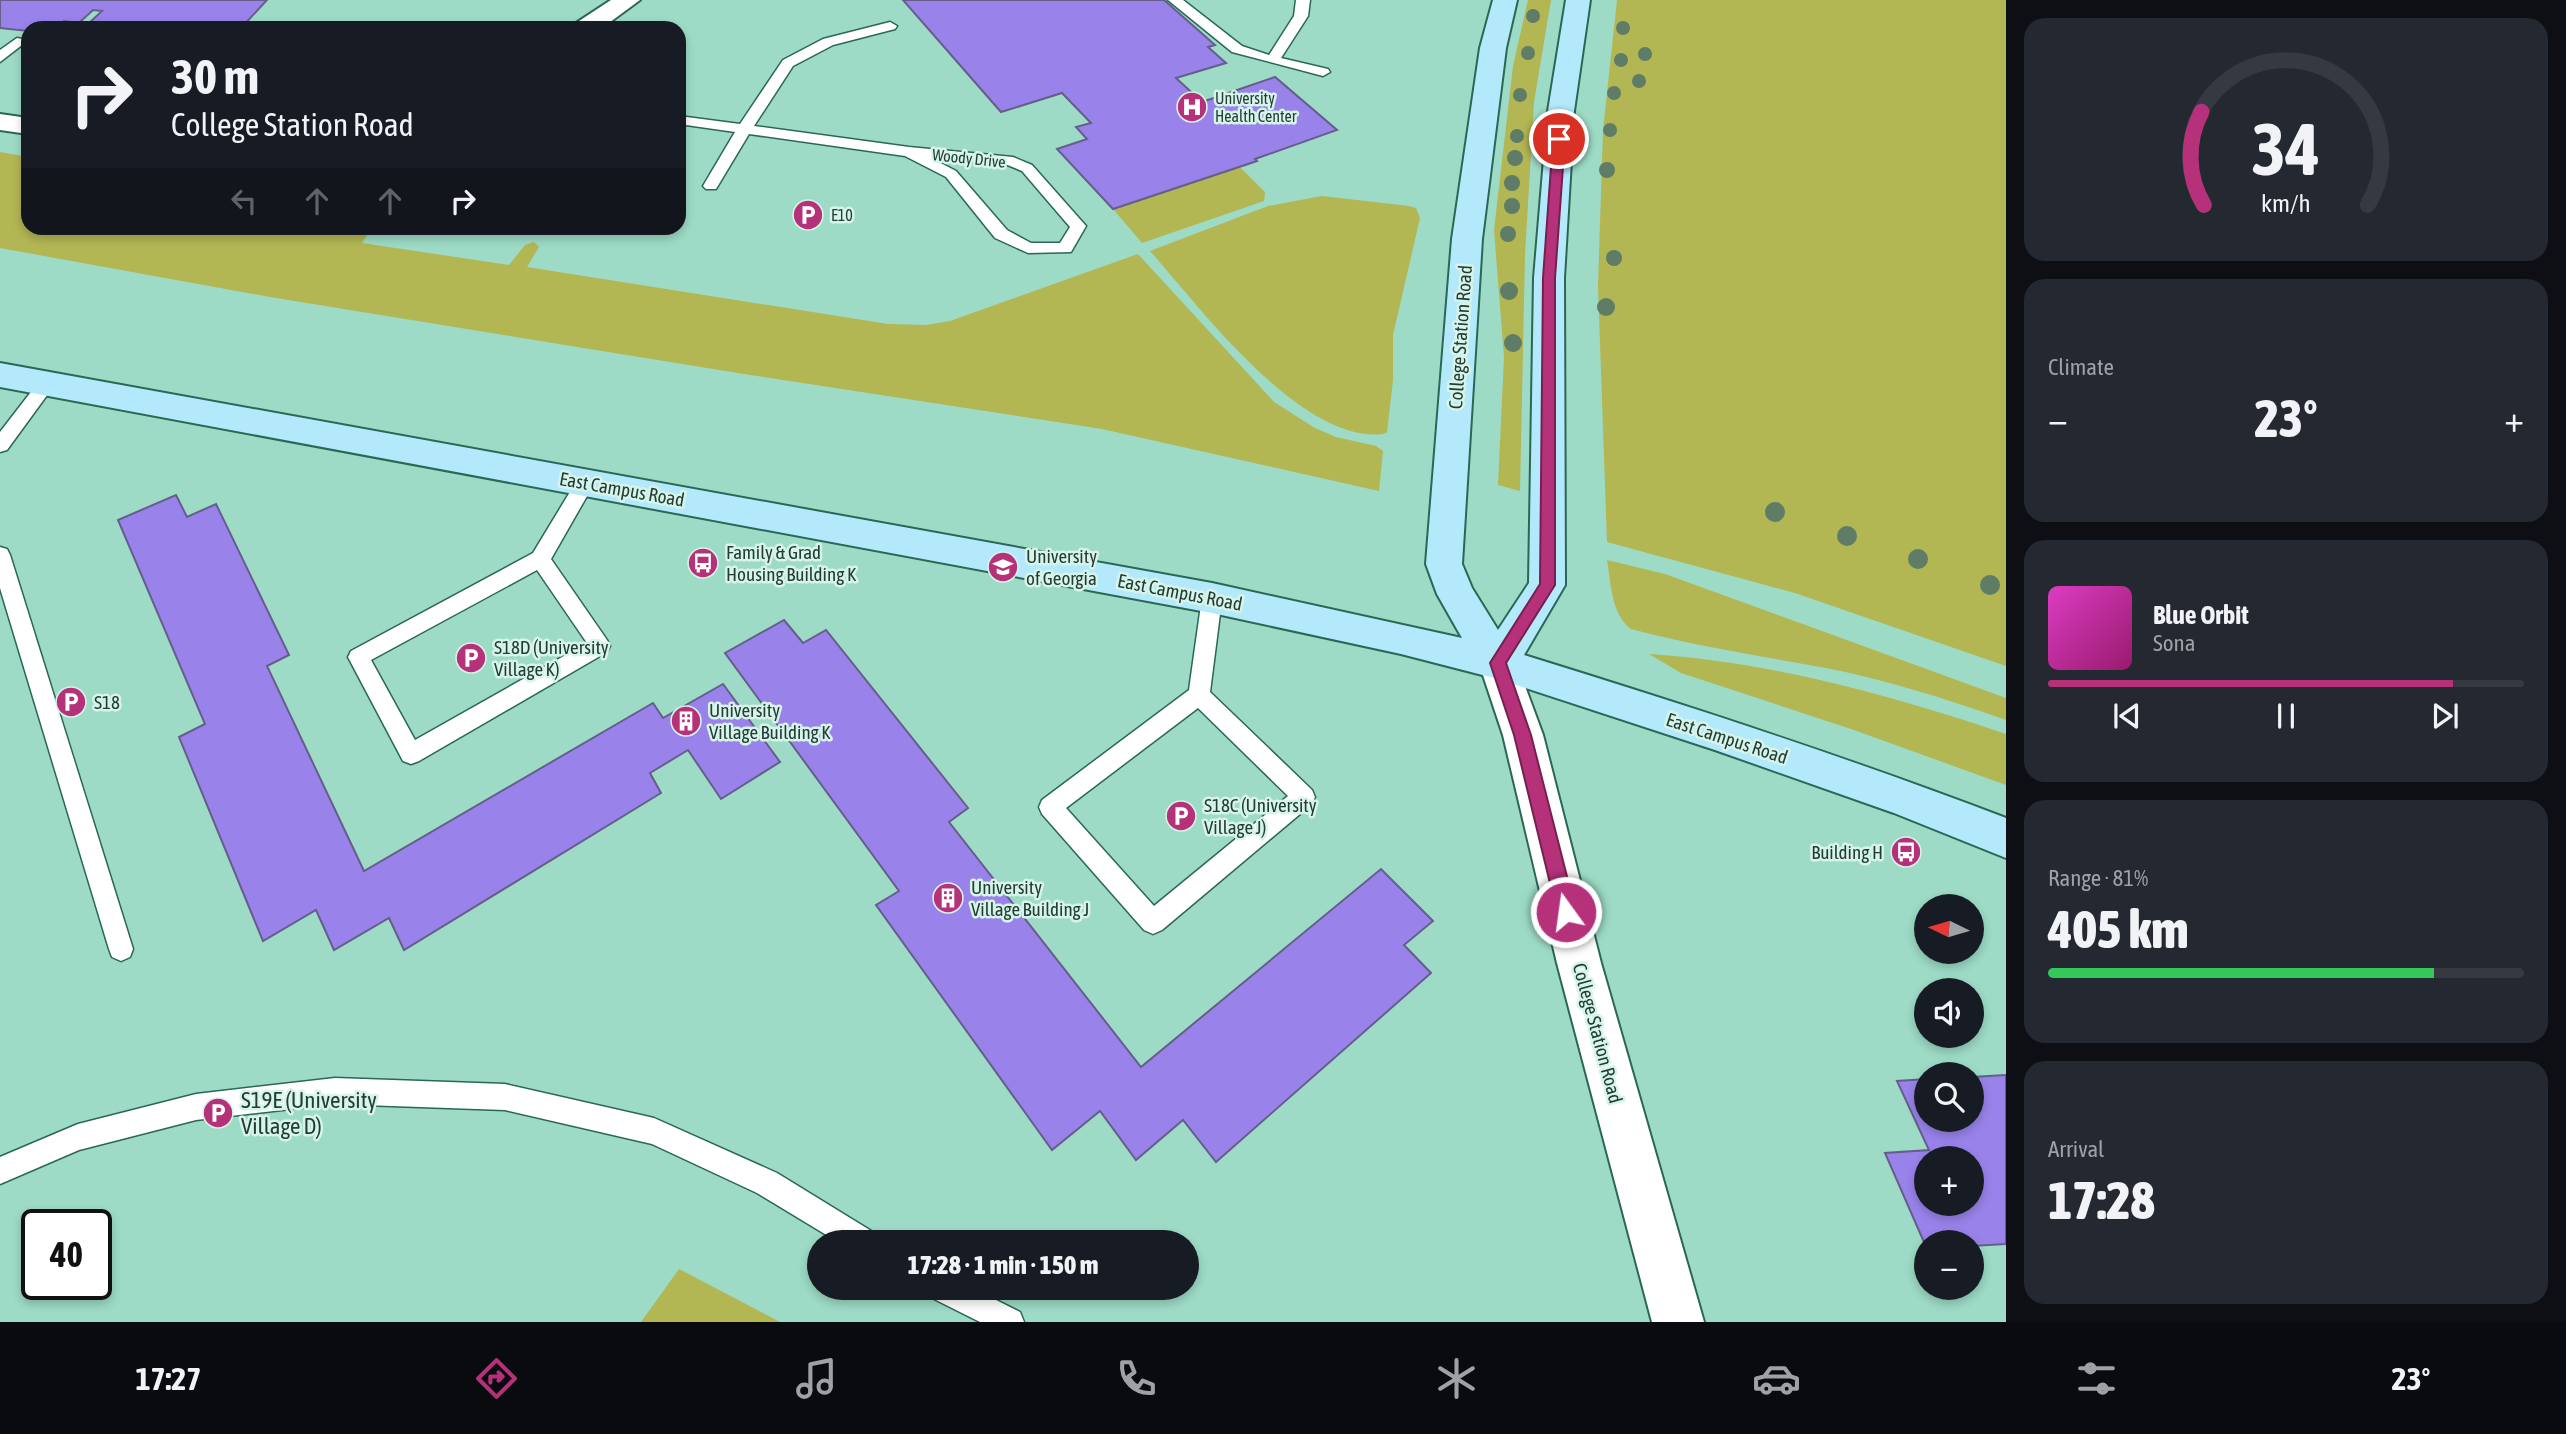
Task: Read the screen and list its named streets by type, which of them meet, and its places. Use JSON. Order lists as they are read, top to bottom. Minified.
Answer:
{"streets":{"main road":["College Station Road","East Campus Road"],"lane":["Woody Drive"]},"crossings":[["College Station Road","East Campus Road"]],"places":{"hospital":["University Health Center"],"parking":["E10","S18D (University Village K)","S18","S18C (University Village J)","S19E (University Village D)"],"bus stop":["Family & Grad Housing Building K","Building H"],"school or university":["University of Georgia"],"building":["University Village Building K","University Village Building J"]},"north":"left","page":{"turn":["30 m","College Station Road"],"tile":["Climate",["Range · 81%","405 km"],["Arrival","17:28"]],"heat":["−","23°","+"],"song":["Blue Orbit","Sona"],"map_buttons":["+","−"],"limit":"40","trip":"17:28 · 1 min · 150 m","tabs":["17:27","23°"],"gauge":["34","km/h"]}}
